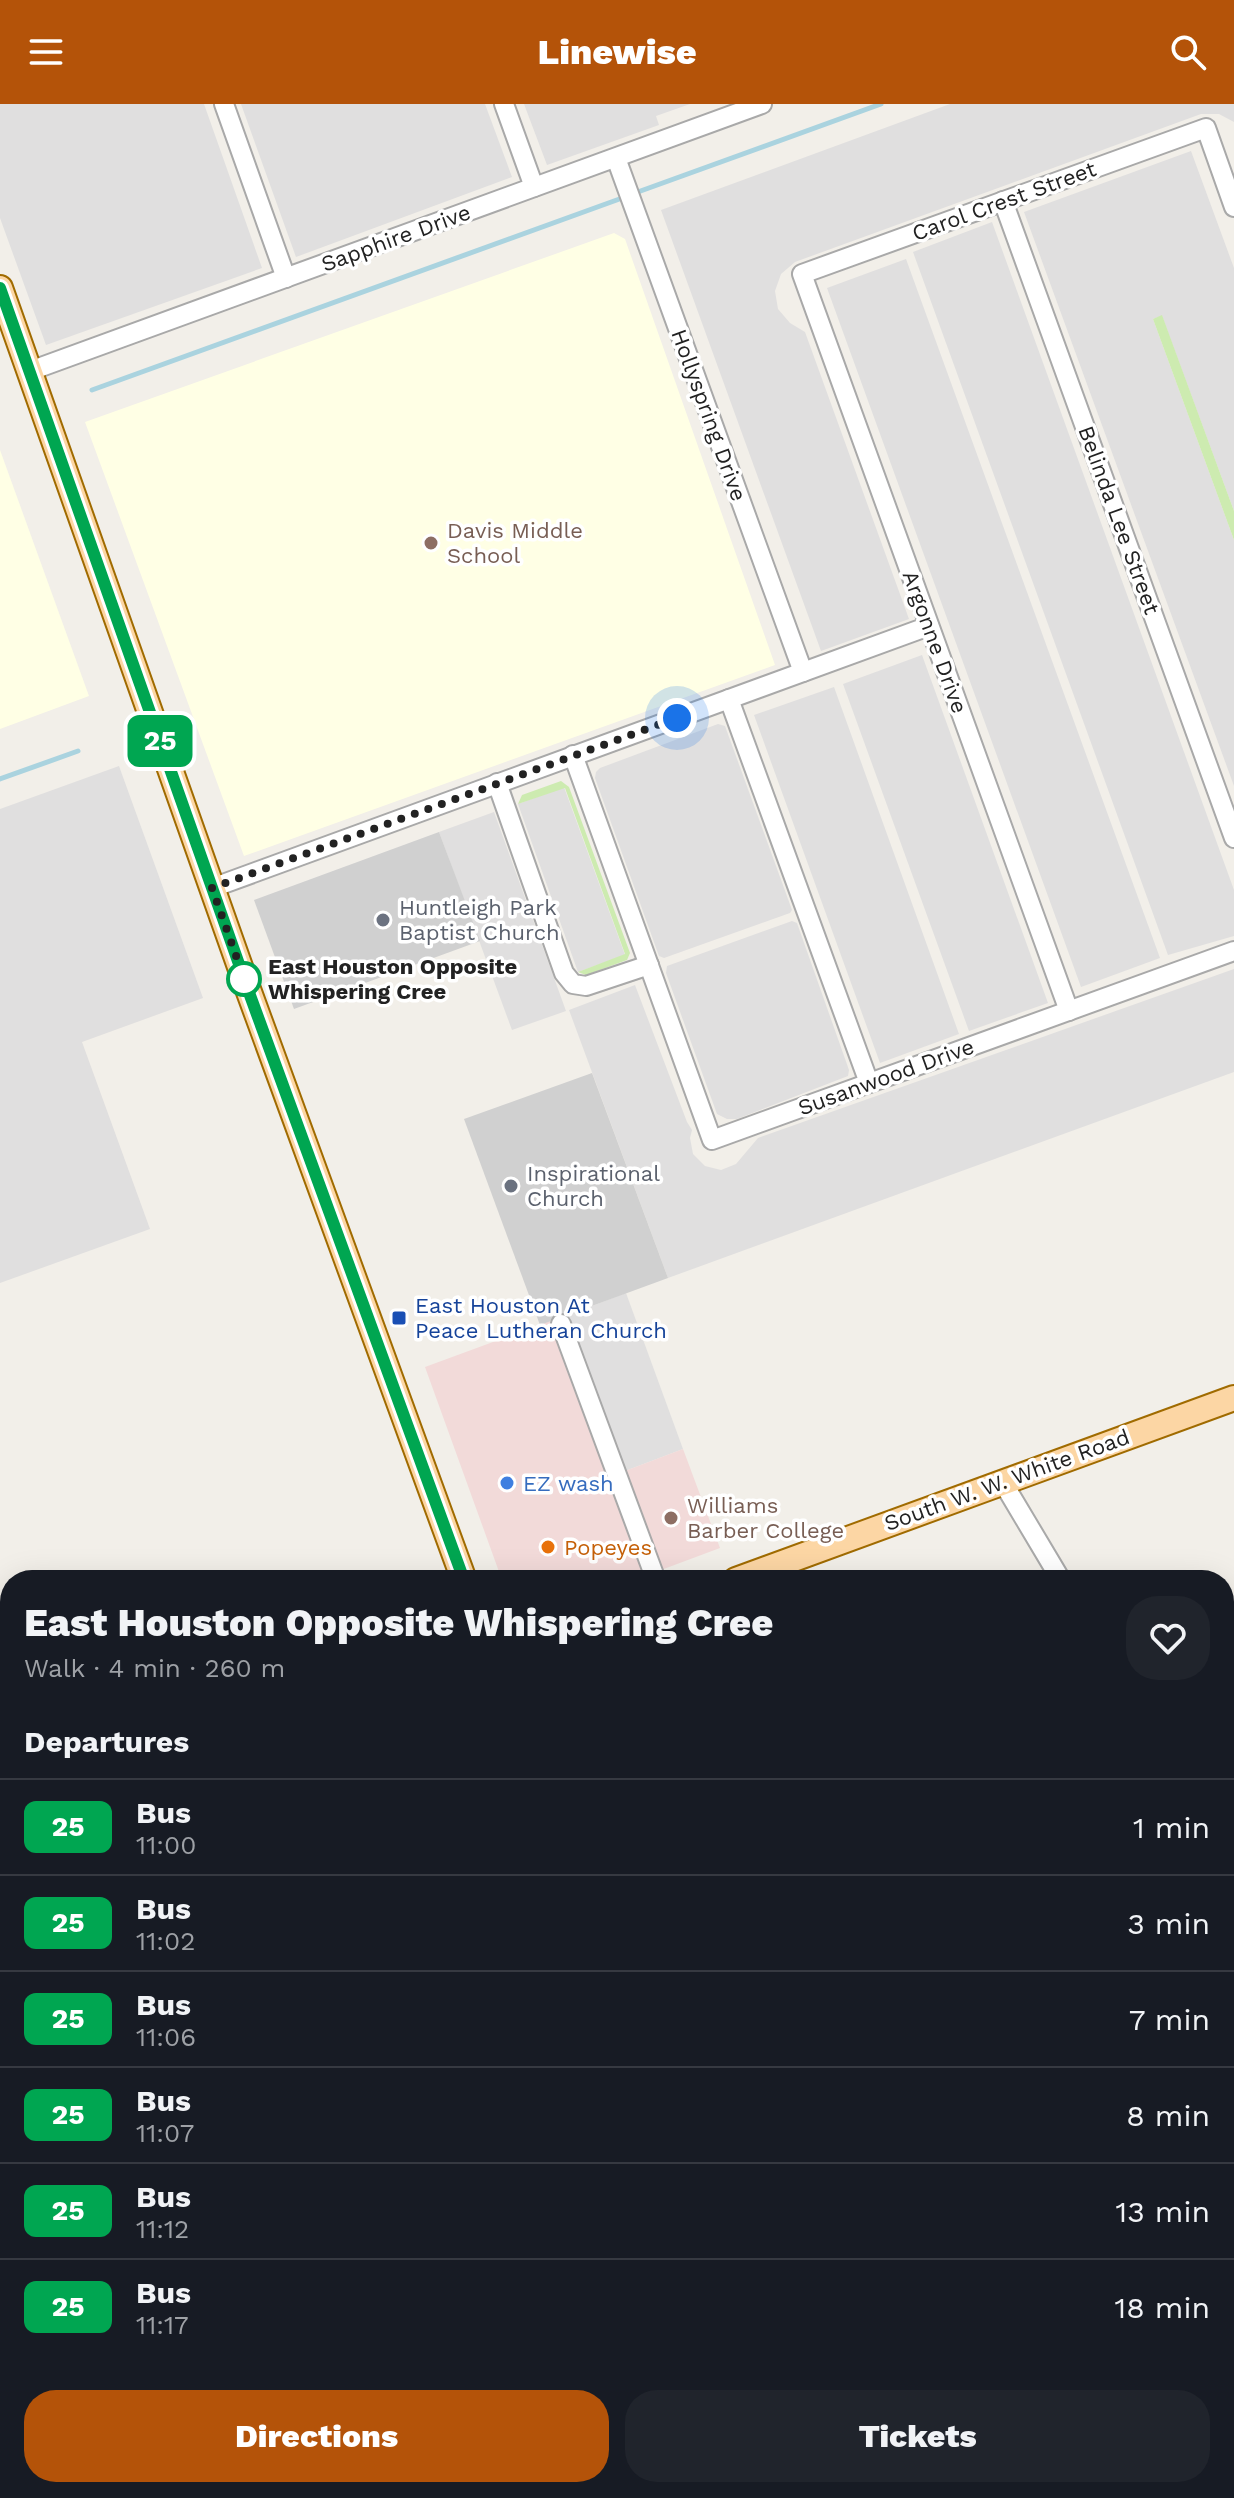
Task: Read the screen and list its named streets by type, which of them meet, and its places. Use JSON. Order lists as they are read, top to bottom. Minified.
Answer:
{"streets":{"main road":["South W. W. White Road"],"street":["Carol Crest Street","Sapphire Drive","Hollyspring Drive","Belinda Lee Street","Argonne Drive","Susanwood Drive"]},"crossings":[["Carol Crest Street","Belinda Lee Street"],["Carol Crest Street","Argonne Drive"],["Sapphire Drive","Hollyspring Drive"],["Argonne Drive","Susanwood Drive"]],"places":{"other":["Davis Middle School","Huntleigh Park Baptist Church","East Houston Opposite Whispering Cree","Inspirational Church","EZ wash","Williams Barber College","Popeyes"],"transit":["East Houston At Peace Lutheran Church"]},"lines":["bus line 25"],"page":{"header":"Linewise","on_map":"25","heading":[["East Houston Opposite Whispering Cree","Walk · 4 min · 260 m"],"Departures"],"list":[{"mark":"25","name":"Bus","note":"11:00","value":"1 min"},{"mark":"25","name":"Bus","note":"11:02","value":"3 min"},{"mark":"25","name":"Bus","note":"11:06","value":"7 min"},{"mark":"25","name":"Bus","note":"11:07","value":"8 min"},{"mark":"25","name":"Bus","note":"11:12","value":"13 min"},{"mark":"25","name":"Bus","note":"11:17","value":"18 min"}],"buttons":["Directions","Tickets"]}}
